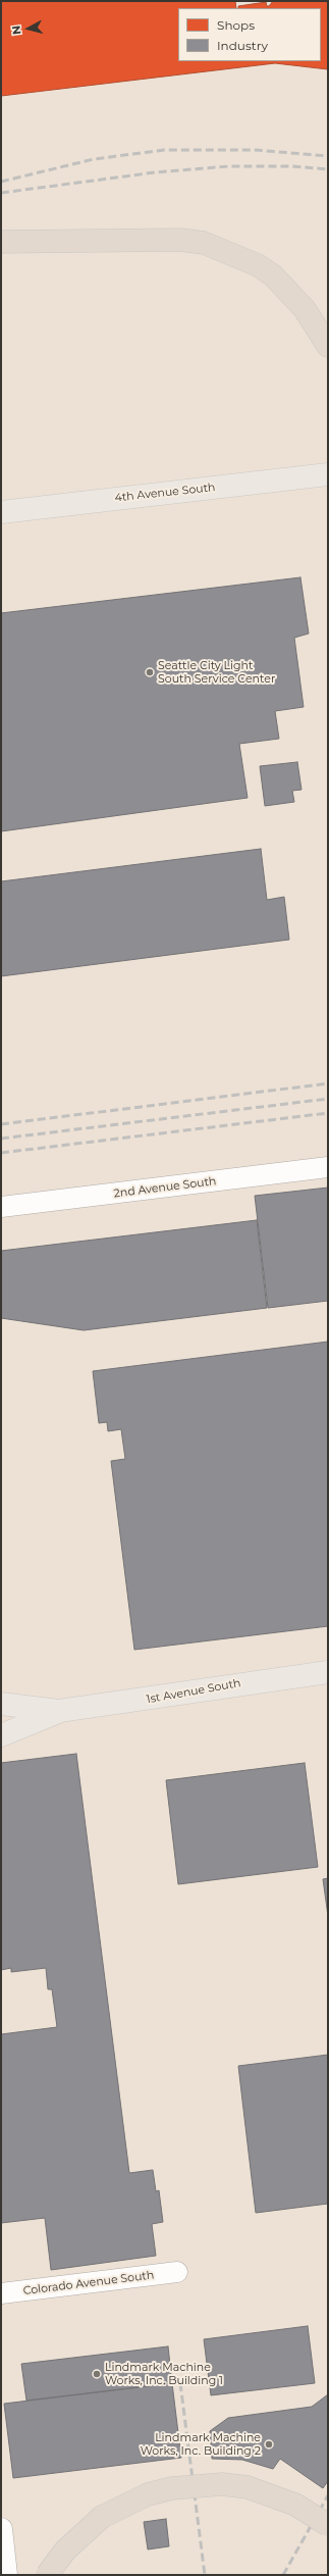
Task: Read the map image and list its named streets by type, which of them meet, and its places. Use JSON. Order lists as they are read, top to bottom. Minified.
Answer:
{"streets":{"main road":["4th Avenue South","1st Avenue South"],"street":["2nd Avenue South","Colorado Avenue South"]},"places":["Seattle City Light South Service Center","Lindmark Machine Works, Inc. Building 1","Lindmark Machine Works, Inc. Building 2"],"legend":["Shops","Industry"],"north":"left"}
